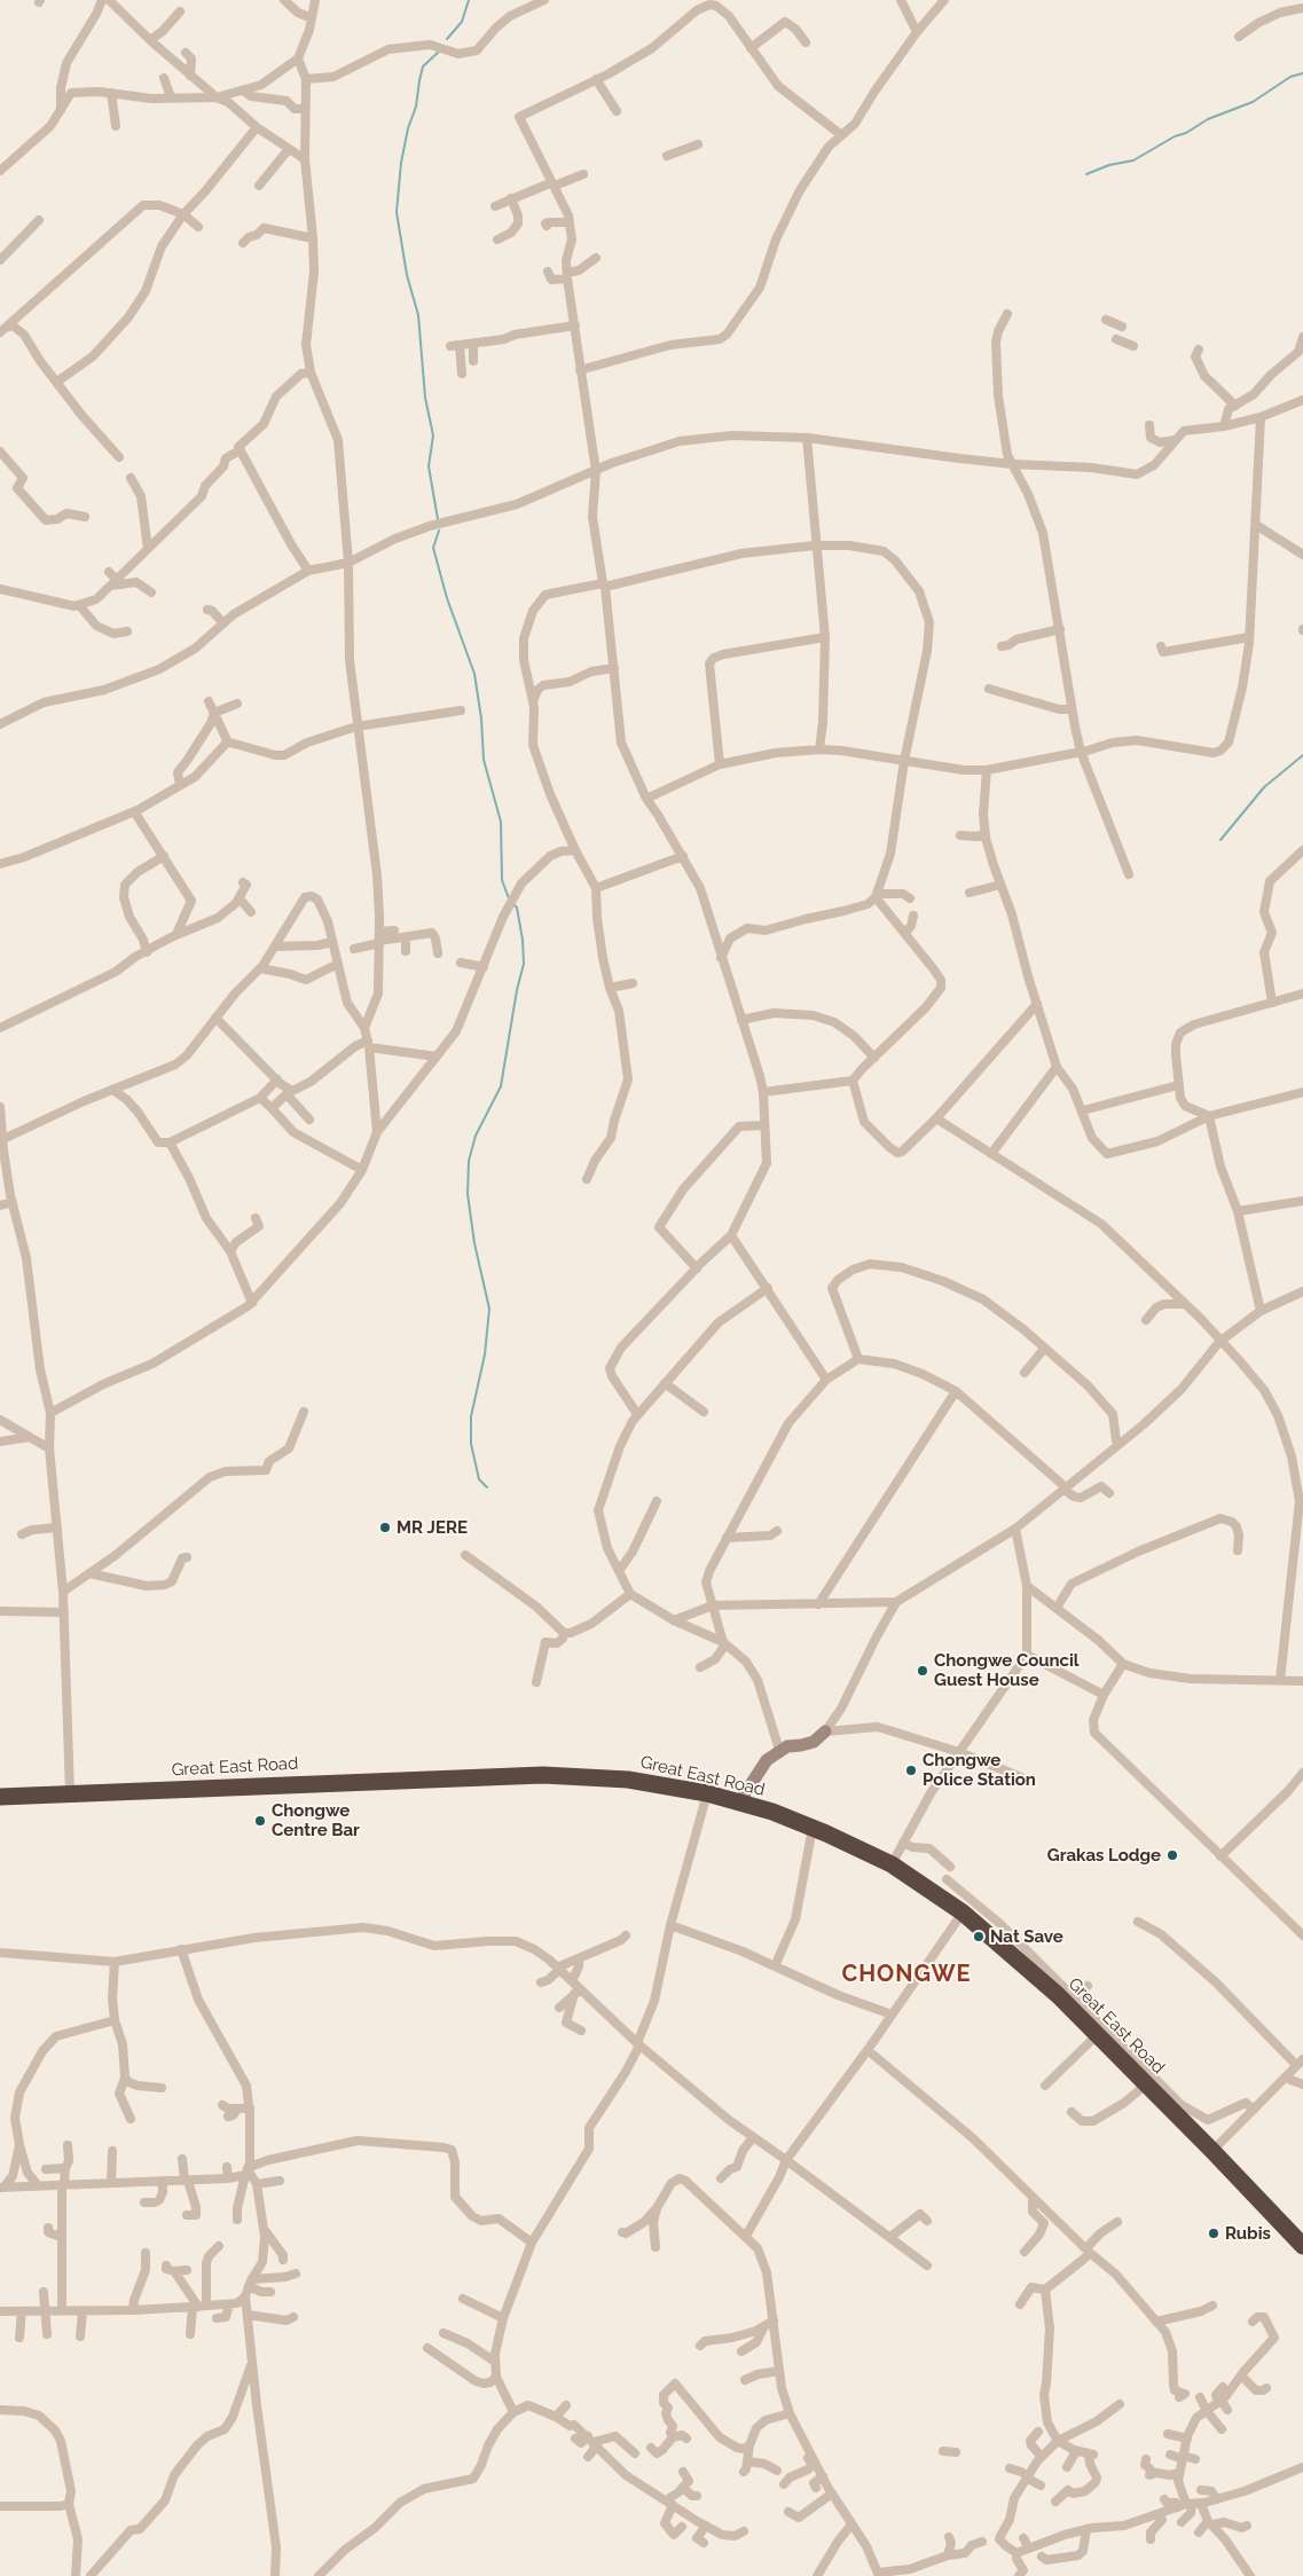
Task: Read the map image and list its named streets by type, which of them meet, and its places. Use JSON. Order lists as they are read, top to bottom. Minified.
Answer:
{"streets":{"highway":["Great East Road"]},"districts":["CHONGWE"],"places":["MR JERE","Chongwe Council Guest House","Chongwe Police Station","Chongwe Centre Bar","Grakas Lodge","Nat Save","Rubis"]}
